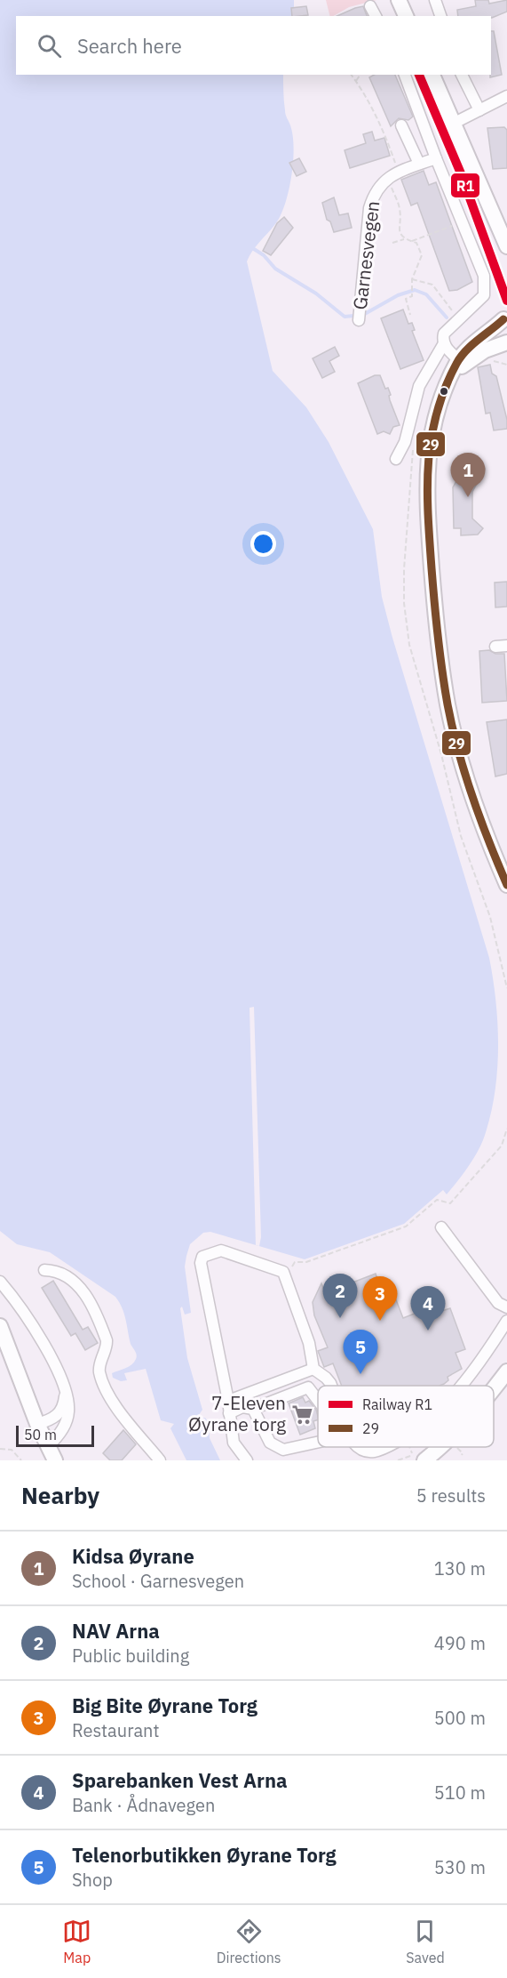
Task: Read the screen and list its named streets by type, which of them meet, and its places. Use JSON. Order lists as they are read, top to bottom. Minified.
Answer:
{"streets":{"street":["Garnesvegen"]},"places":{"supermarket":["7-Eleven Øyrane torg"]},"lines":["rail line R1","transit line 29"],"legend":["Railway R1","29"],"scale_bar":"50 m","page":{"search":"Search here","pins":["1","2","3","4","5"],"scale":"50 m","heading":["Nearby","5 results"],"list":[{"mark":"1","name":"Kidsa Øyrane","note":"School · Garnesvegen","value":"130 m"},{"mark":"2","name":"NAV Arna","note":"Public building","value":"490 m"},{"mark":"3","name":"Big Bite Øyrane Torg","note":"Restaurant","value":"500 m"},{"mark":"4","name":"Sparebanken Vest Arna","note":"Bank · Ådnavegen","value":"510 m"},{"mark":"5","name":"Telenorbutikken Øyrane Torg","note":"Shop","value":"530 m"}],"nav":["Map","Directions","Saved"]}}
